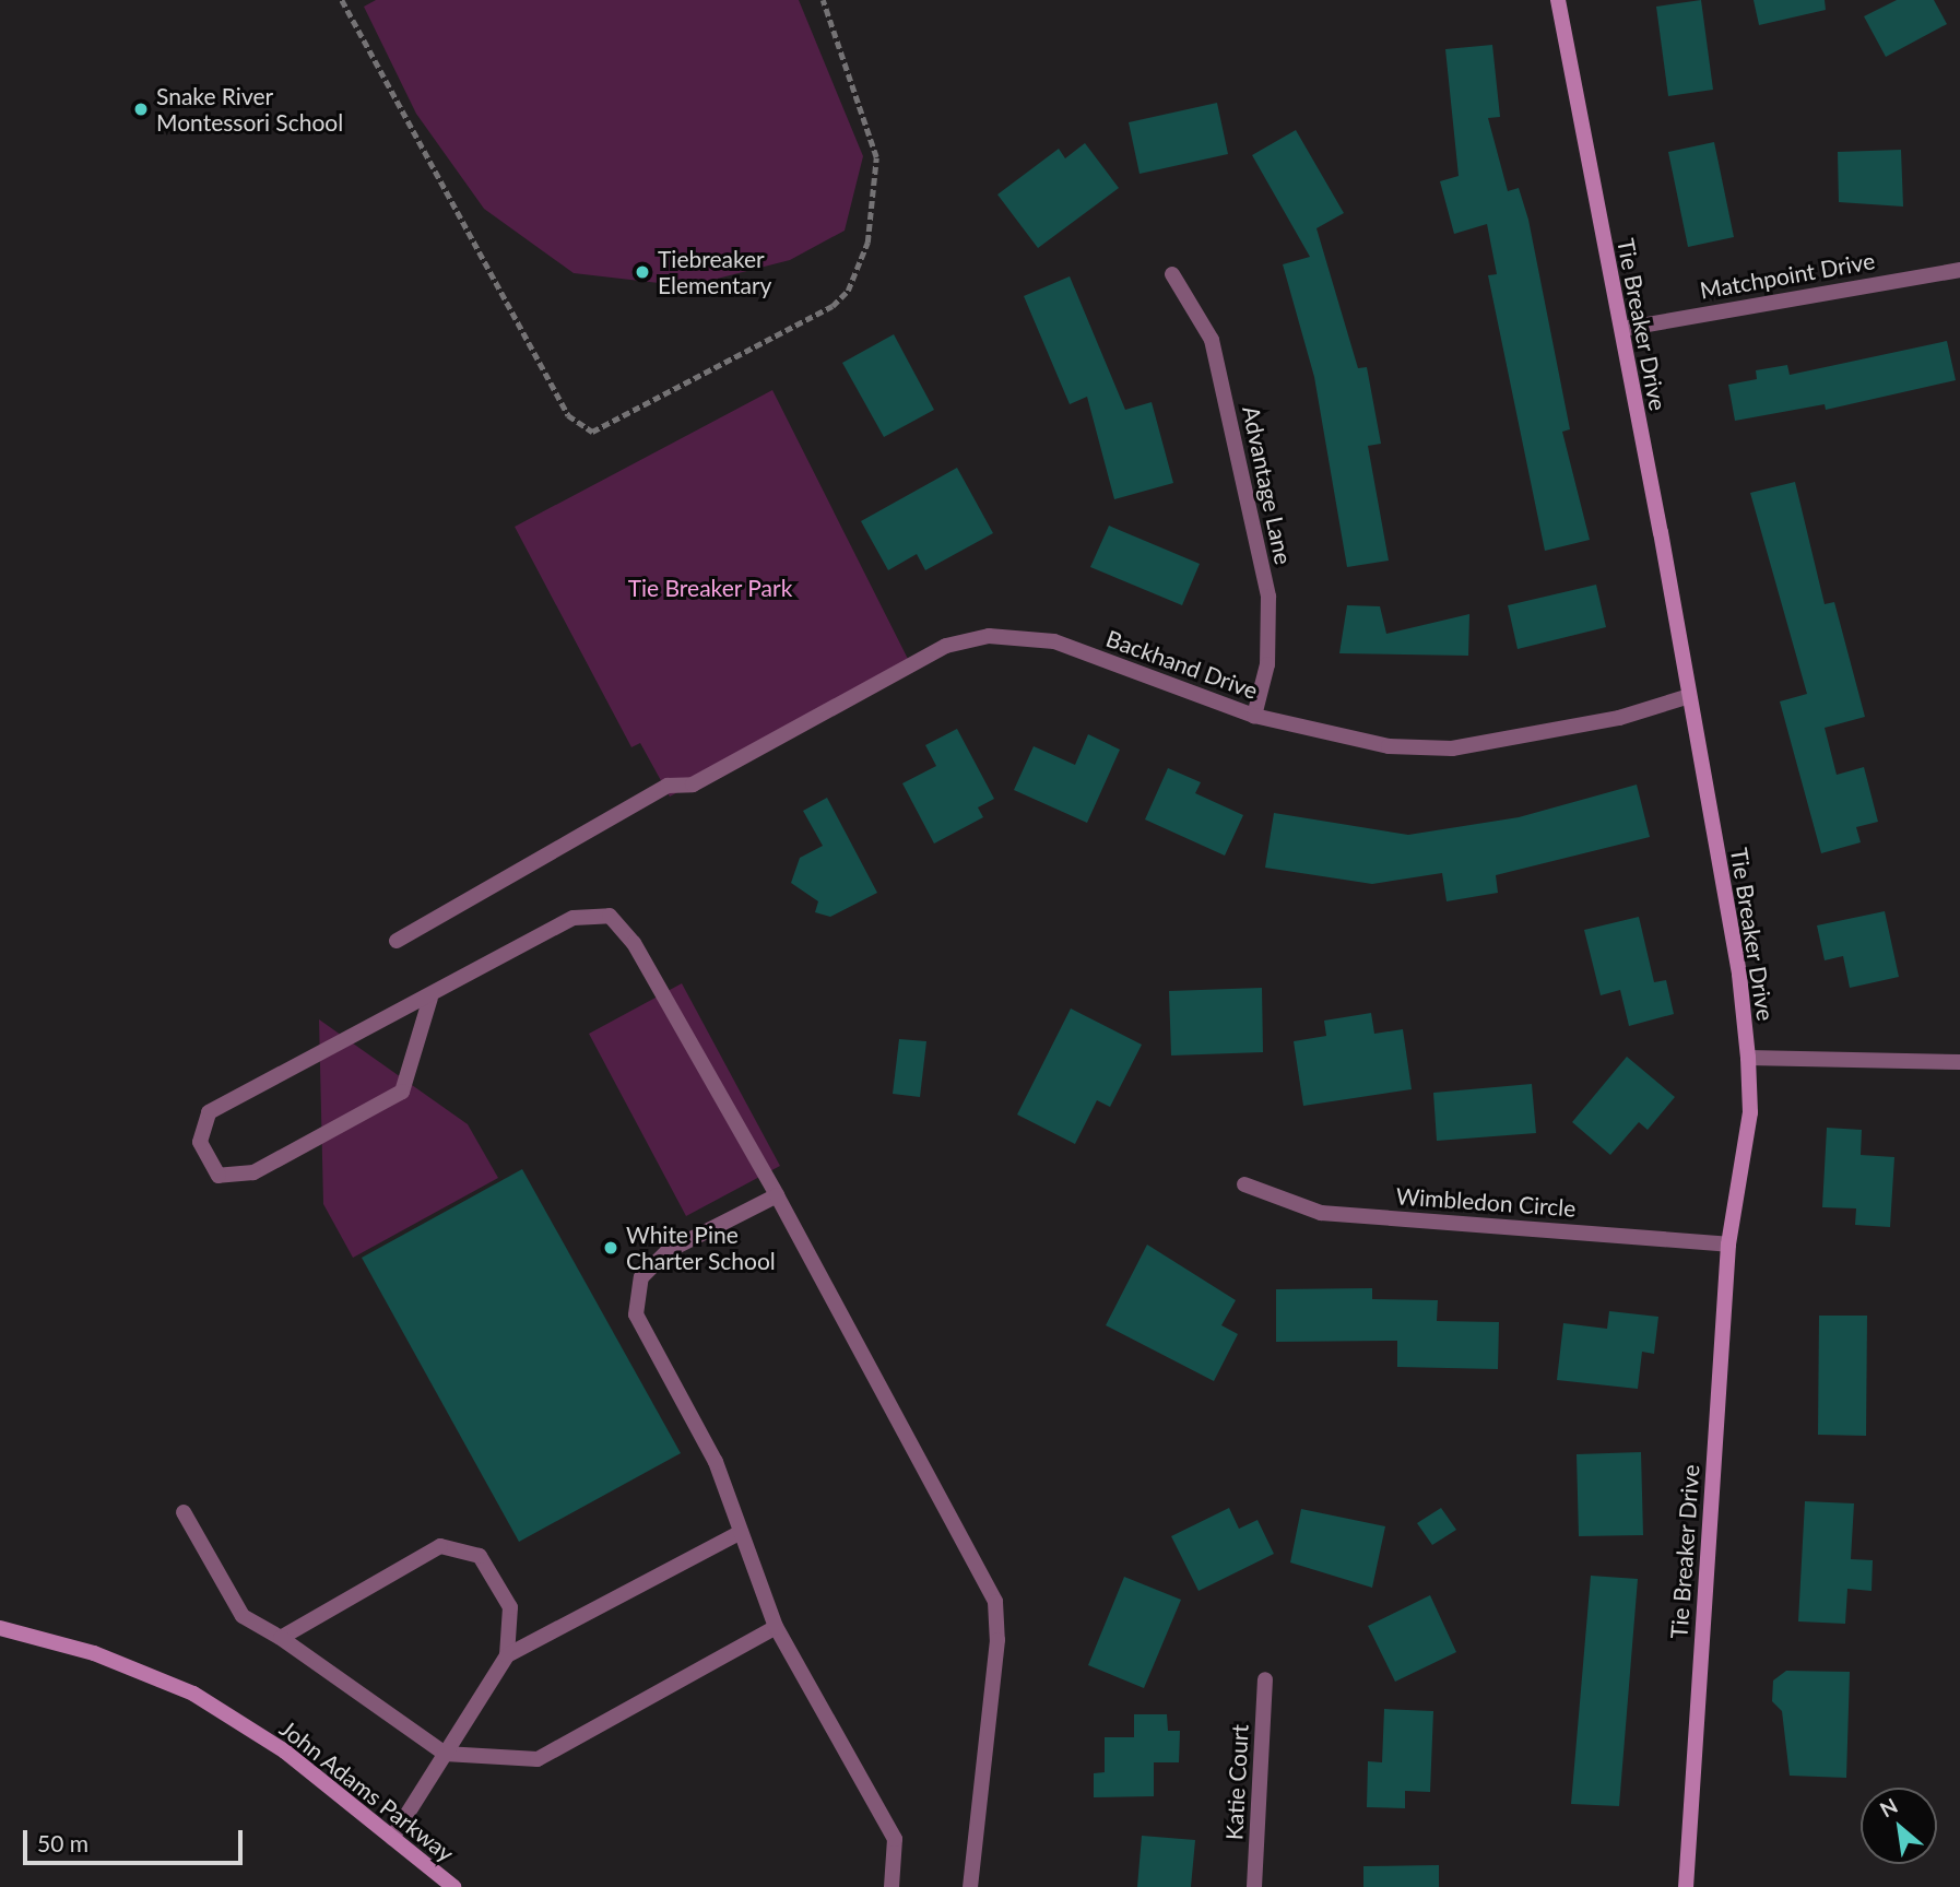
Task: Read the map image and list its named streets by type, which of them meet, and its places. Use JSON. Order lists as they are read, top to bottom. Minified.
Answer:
{"streets":{"street":["Matchpoint Drive","Tie Breaker Drive","Advantage Lane","Backhand Drive","Wimbledon Circle","Katie Court","John Adams Parkway"]},"crossings":[["Matchpoint Drive","Tie Breaker Drive"],["Tie Breaker Drive","Backhand Drive"],["Tie Breaker Drive","Wimbledon Circle"],["Advantage Lane","Backhand Drive"]],"parks":["Tie Breaker Park"],"places":["Snake River Montessori School","Tiebreaker Elementary","White Pine Charter School"],"scale_bar":"50 m","north":"top left"}
